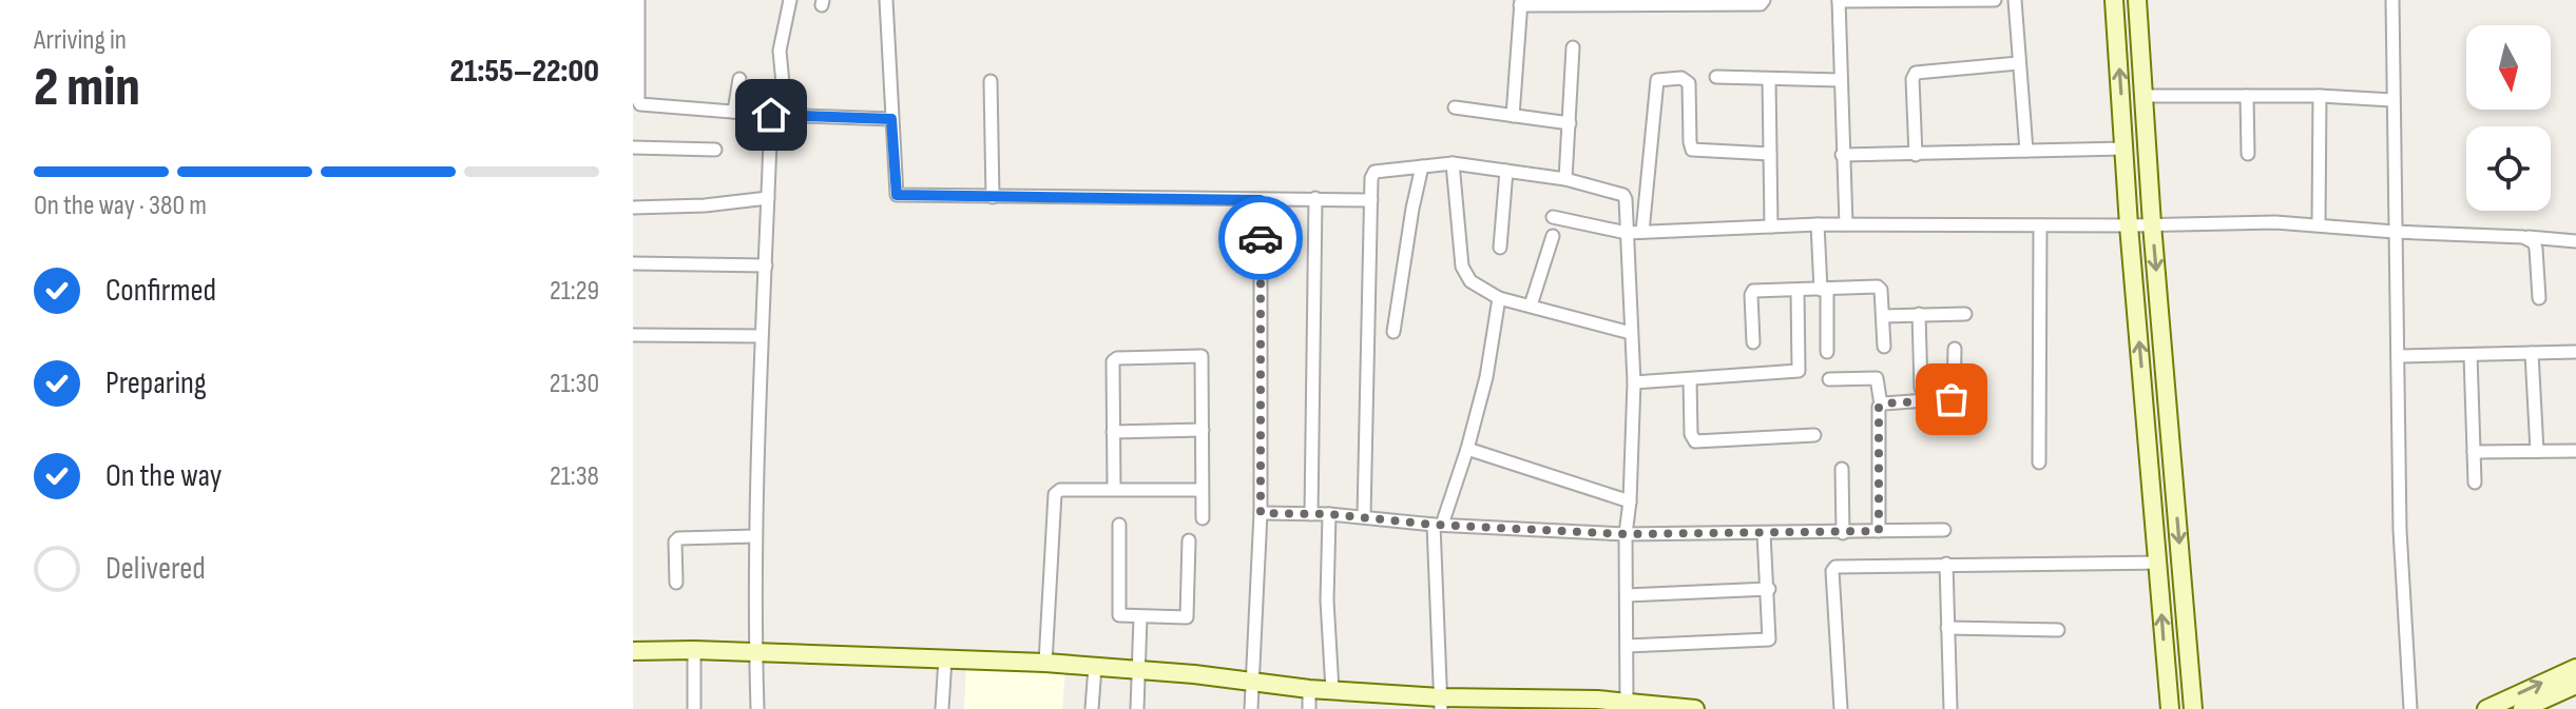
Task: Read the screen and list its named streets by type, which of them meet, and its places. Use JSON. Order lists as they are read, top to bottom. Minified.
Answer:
{"north":"bottom","page":{"heading":["2 min","Arriving in","21:55–22:00"],"bar":"On the way · 380 m","list":[["Confirmed","21:29"],["Preparing","21:30"],["On the way","21:38"],"Delivered"]}}
